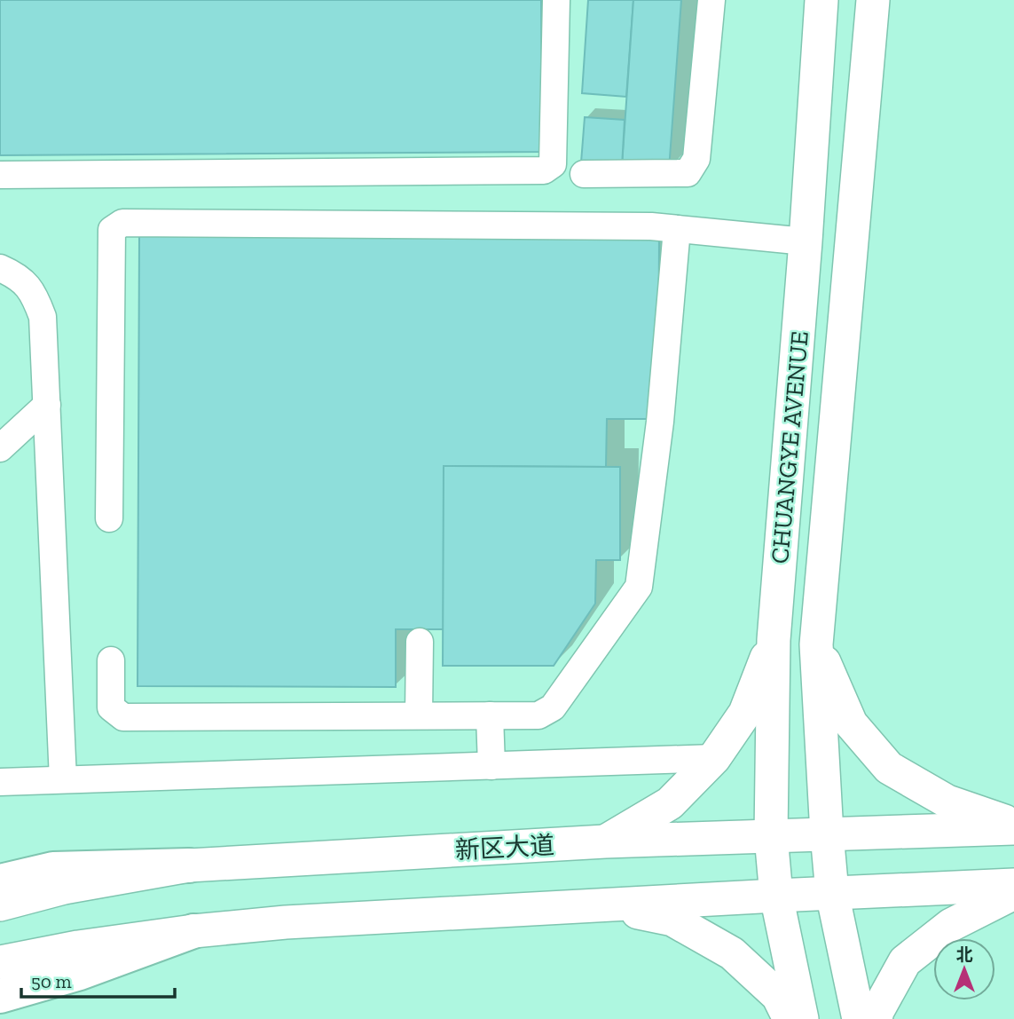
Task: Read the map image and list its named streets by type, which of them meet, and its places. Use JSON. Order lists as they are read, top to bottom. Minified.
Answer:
{"streets":{"main road":["CHUANGYE AVENUE","新区大道"]},"crossings":[["CHUANGYE AVENUE","新区大道"]],"scale_bar":"50 m","north":"top"}
